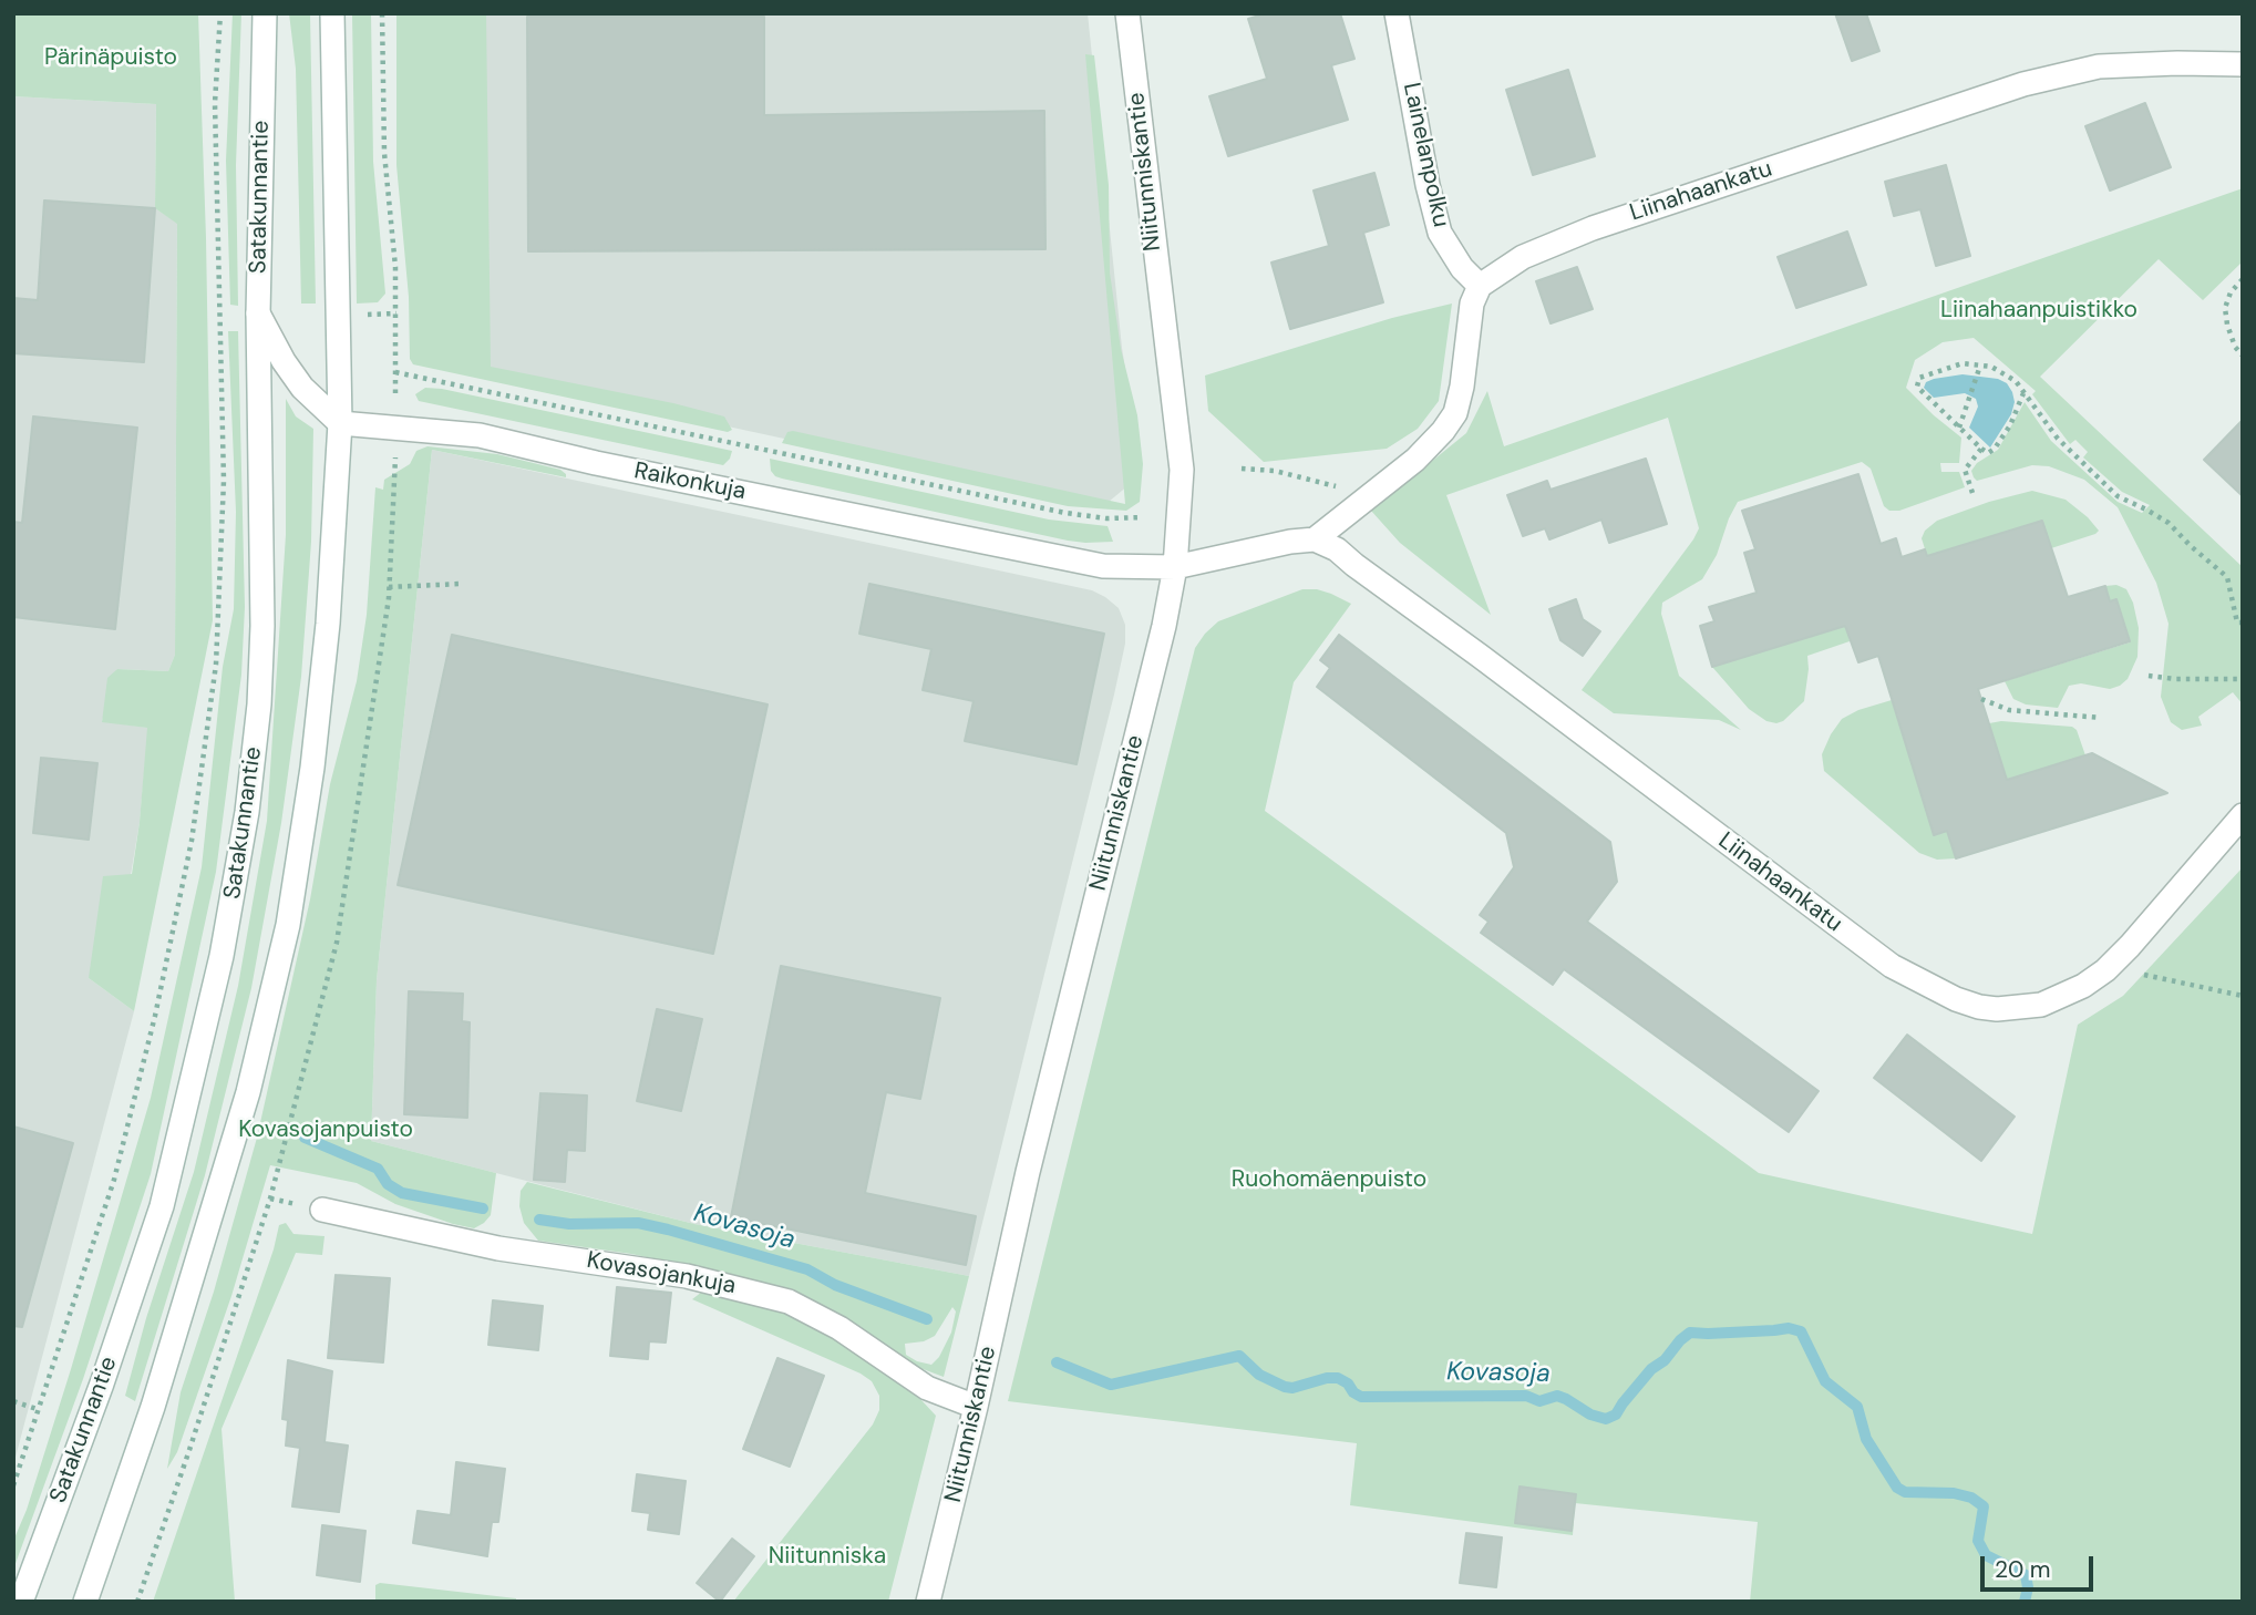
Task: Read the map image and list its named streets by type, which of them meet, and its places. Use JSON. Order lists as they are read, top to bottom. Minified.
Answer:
{"streets":{"street":["Lainelanpolku","Niitunniskantie","Liinahaankatu","Satakunnantie","Raikonkuja","Kovasojankuja"]},"crossings":[["Lainelanpolku","Liinahaankatu"],["Niitunniskantie","Raikonkuja"],["Niitunniskantie","Kovasojankuja"]],"water":["Kovasoja"],"parks":["Pärinäpuisto","Liinahaanpuistikko","Kovasojanpuisto","Ruohomäenpuisto","Niitunniska"],"scale_bar":"20 m"}
